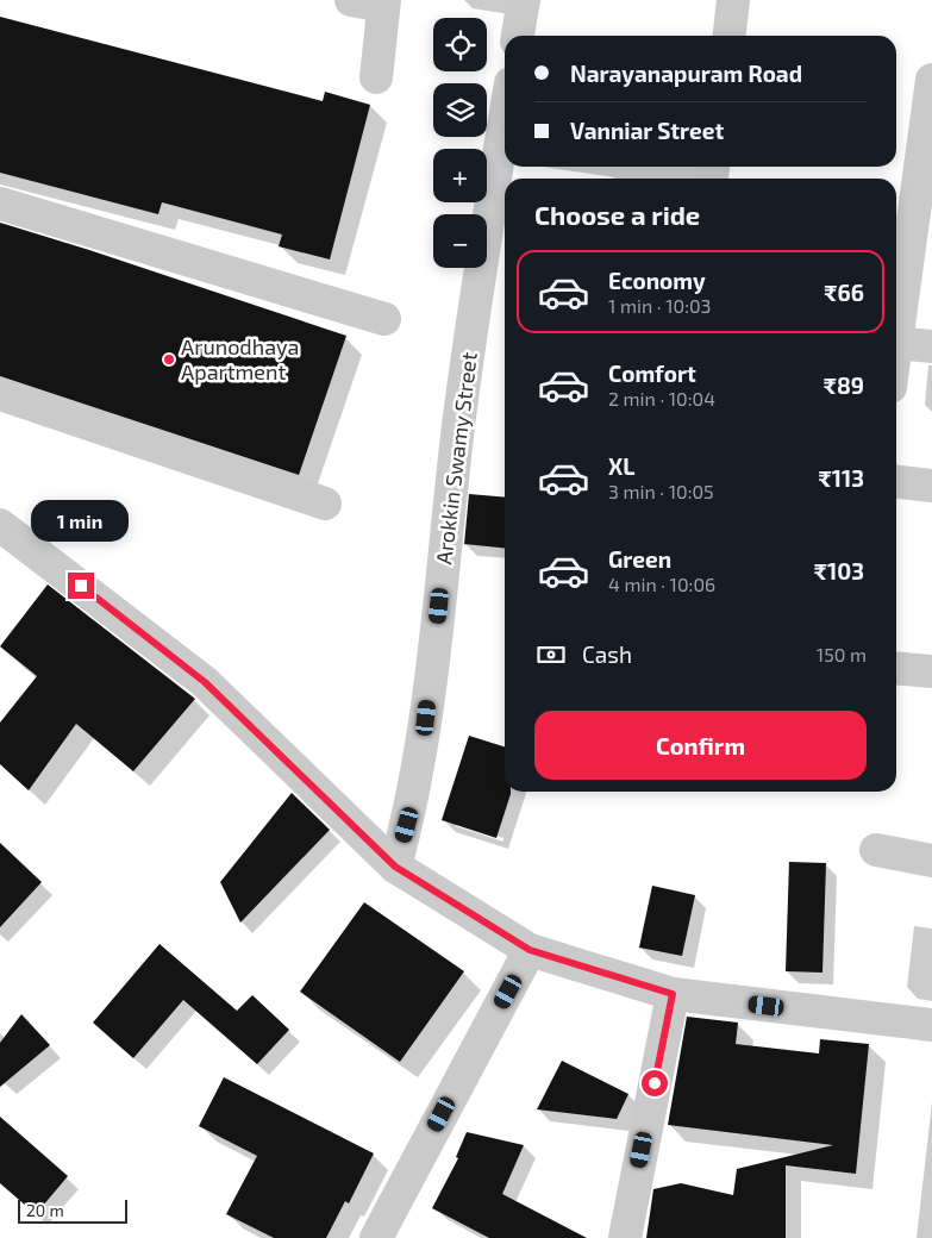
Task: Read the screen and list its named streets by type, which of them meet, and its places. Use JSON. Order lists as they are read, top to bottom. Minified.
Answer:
{"streets":{"street":["Arokkin Swamy Street"]},"places":["Arunodhaya Apartment"],"scale_bar":"20 m","page":{"map_buttons":["+","−"],"banner":["Narayanapuram Road","Vanniar Street"],"heading":"Choose a ride","list":[{"name":"Economy","note":"1 min · 10:03","value":"₹66"},{"name":"Comfort","note":"2 min · 10:04","value":"₹89"},{"name":"XL","note":"3 min · 10:05","value":"₹113"},{"name":"Green","note":"4 min · 10:06","value":"₹103"}],"bubble":"1 min","pay":["Cash","150 m"],"buttons":"Confirm","scale":"20 m"}}
